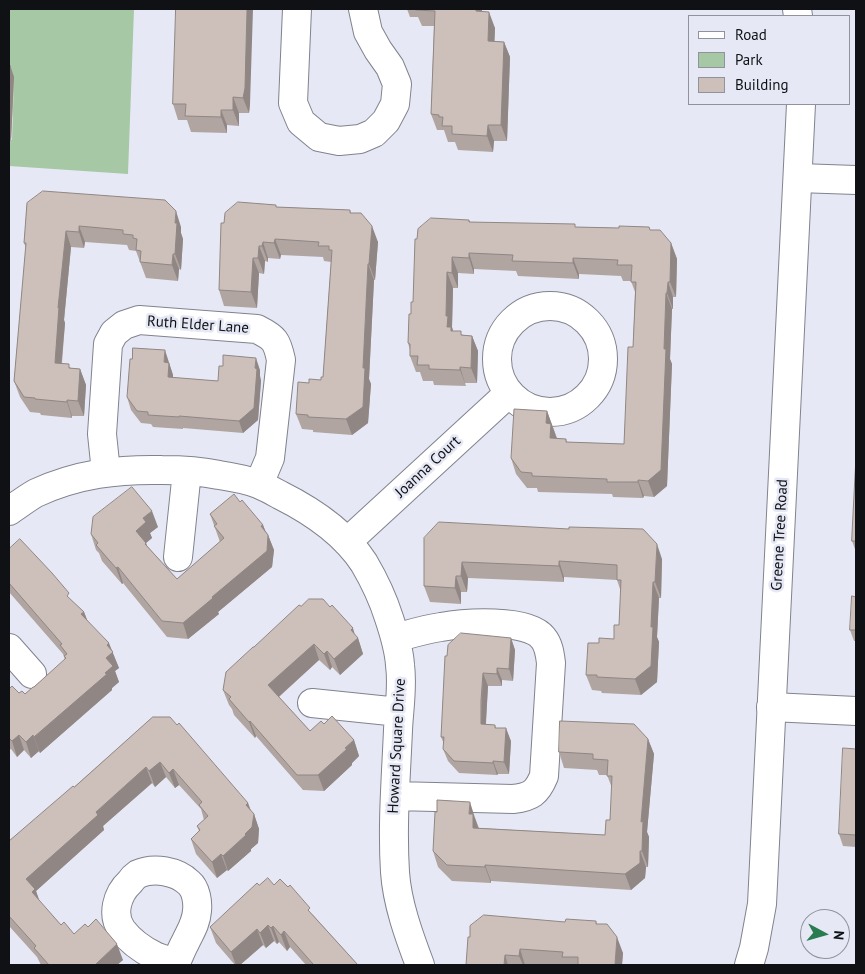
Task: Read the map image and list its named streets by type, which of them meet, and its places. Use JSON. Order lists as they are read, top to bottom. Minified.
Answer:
{"streets":{"street":["Ruth Elder Lane","Joanna Court","Greene Tree Road","Howard Square Drive"]},"crossings":[["Ruth Elder Lane","Howard Square Drive"],["Joanna Court","Howard Square Drive"]],"legend":["Road","Park","Building"],"north":"right"}
